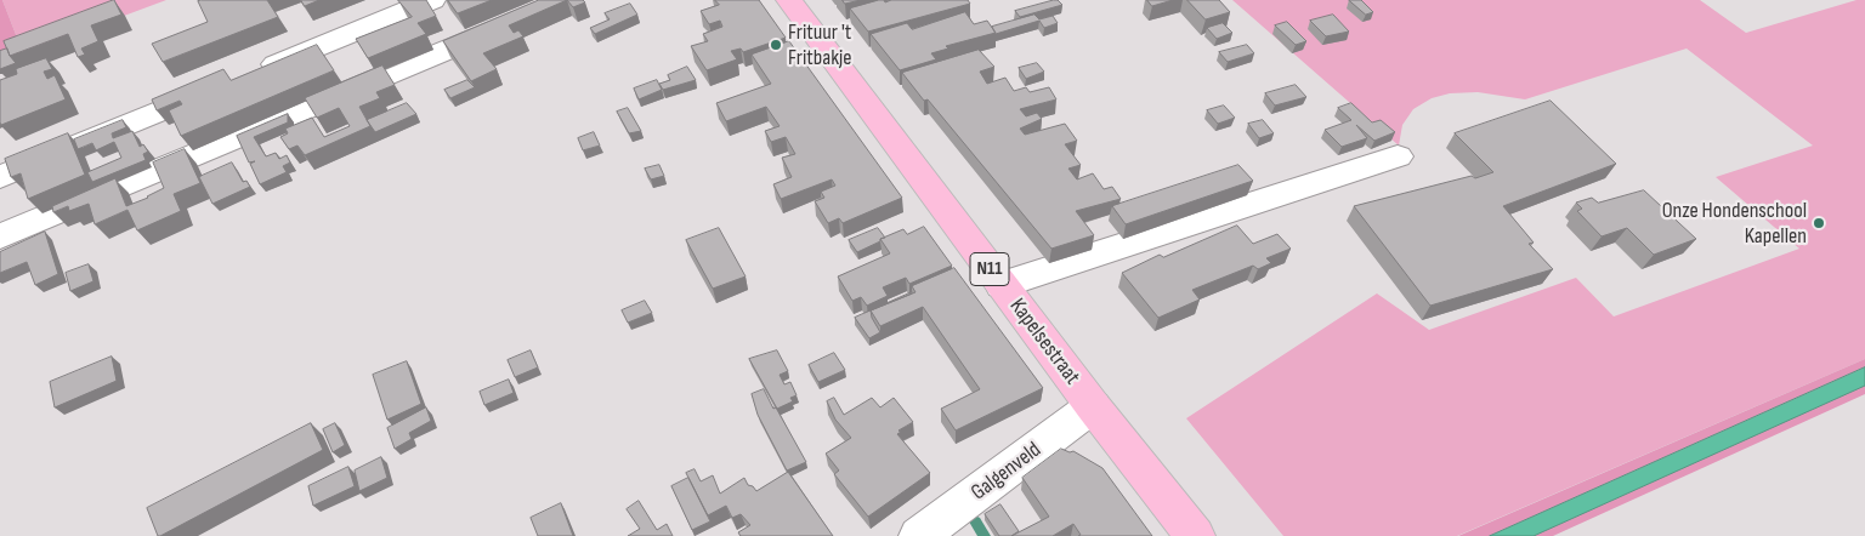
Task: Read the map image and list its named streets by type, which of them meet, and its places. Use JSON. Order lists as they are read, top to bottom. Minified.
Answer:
{"streets":{"main road":["N11","Kapelsestraat"],"street":["Galgenveld"]},"crossings":[["Kapelsestraat","Galgenveld"]],"places":["Frituur 't Fritbakje","Onze Hondenschool Kapellen"]}
